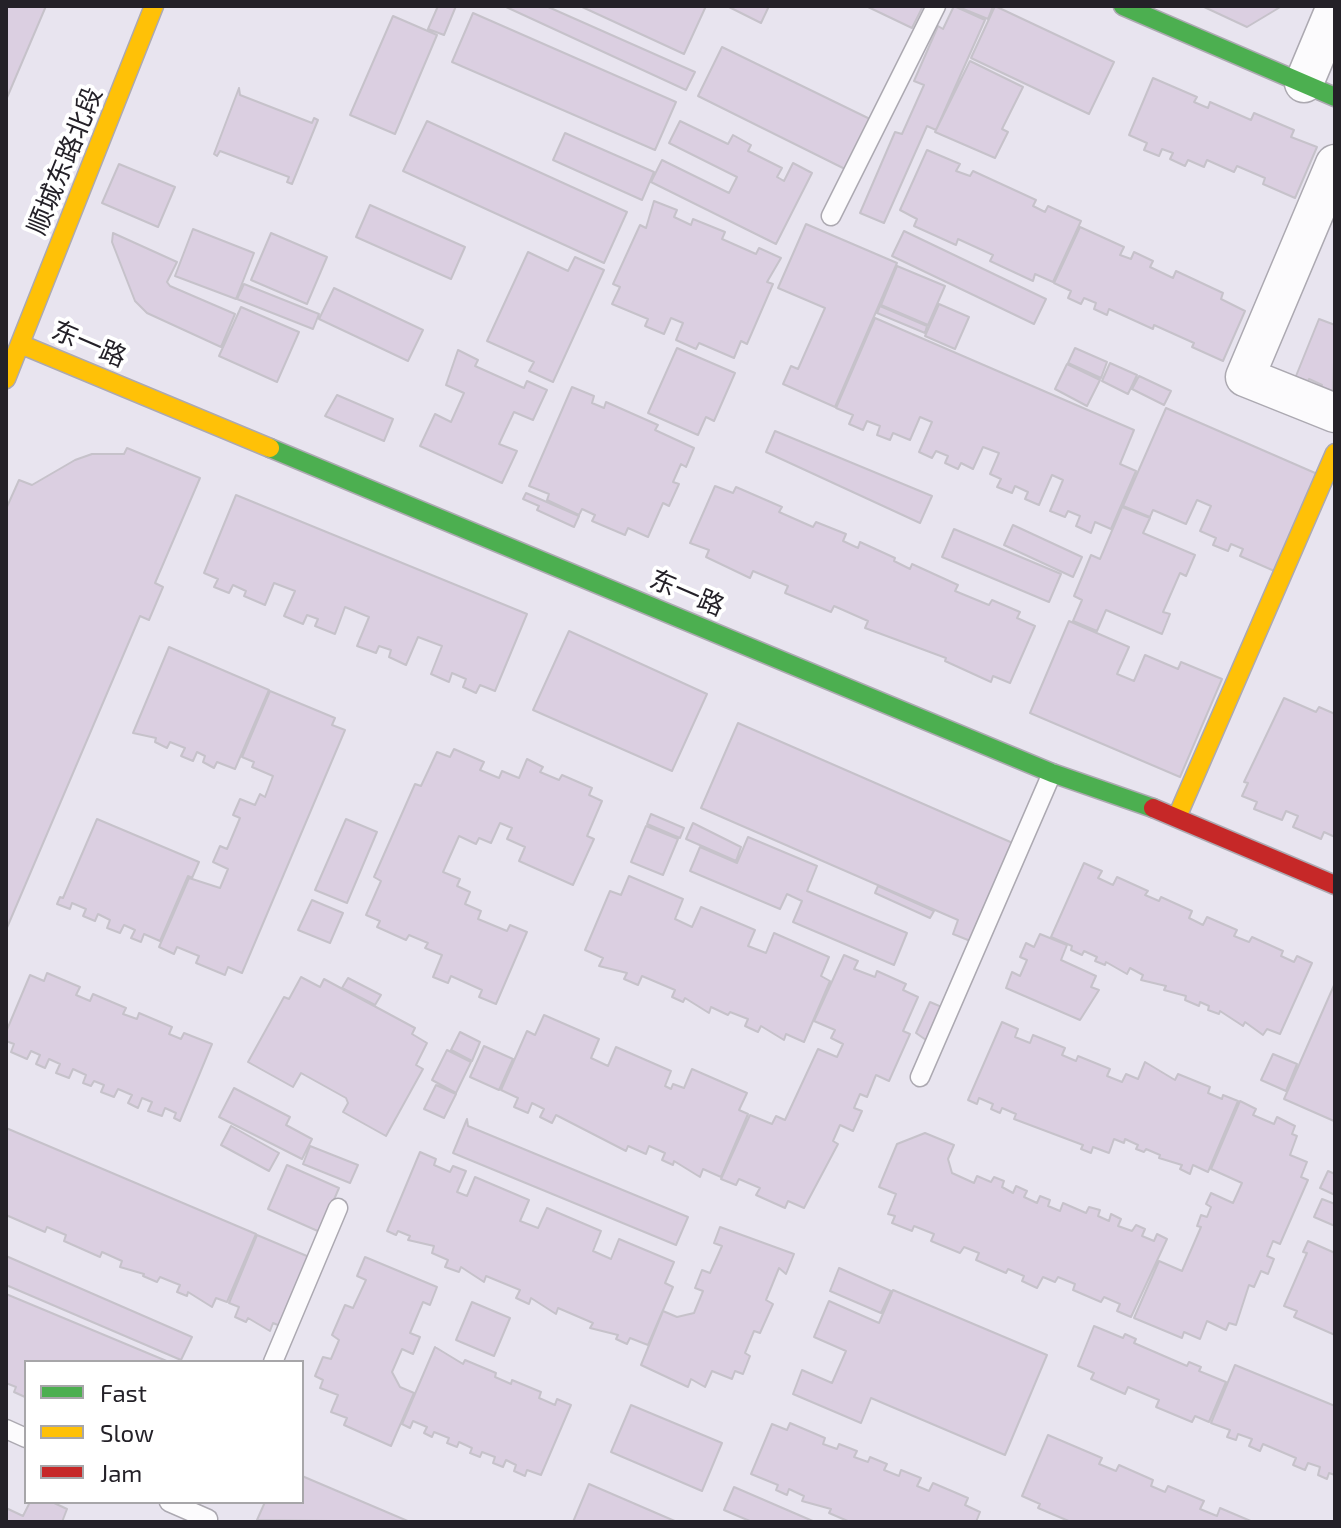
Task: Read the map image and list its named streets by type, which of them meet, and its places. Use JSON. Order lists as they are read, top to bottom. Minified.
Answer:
{"streets":{"street":["顺城东路北段","东一路"]},"crossings":[["顺城东路北段","东一路"]],"legend":["Fast","Slow","Jam"]}
